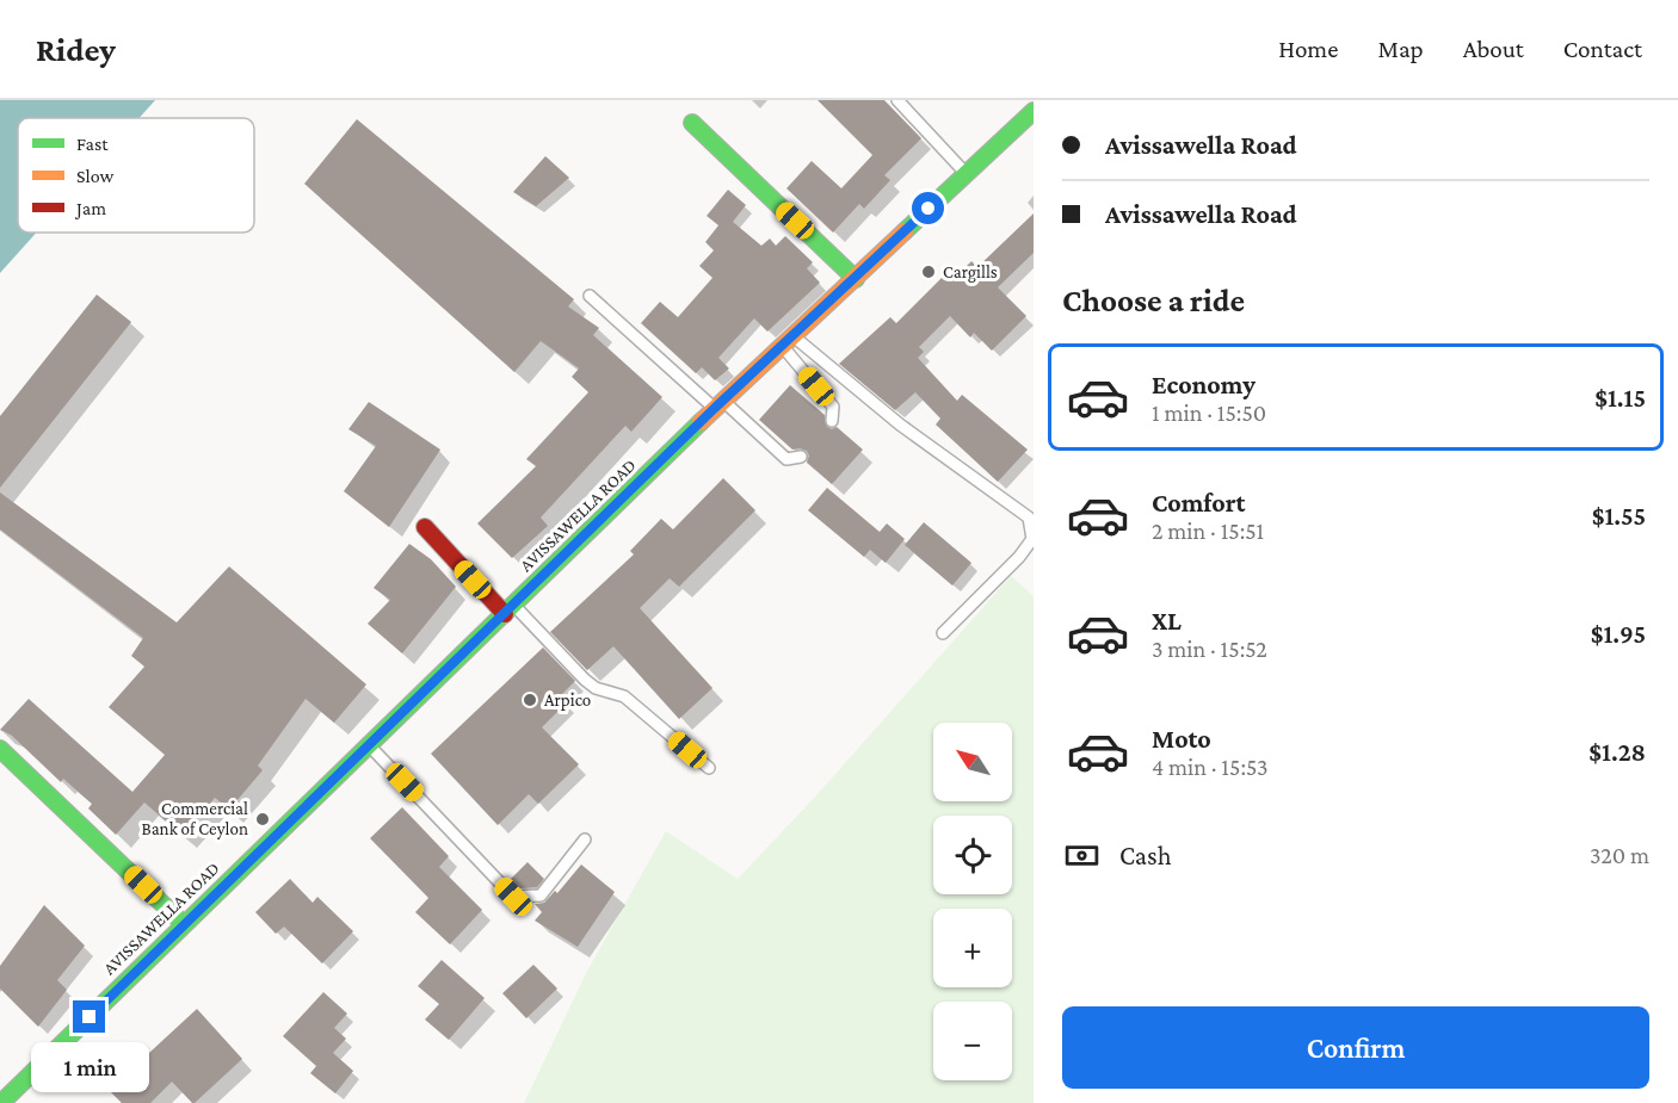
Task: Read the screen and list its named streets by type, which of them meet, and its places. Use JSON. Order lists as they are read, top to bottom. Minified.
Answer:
{"streets":{"main road":["AVISSAWELLA ROAD"]},"places":["Cargills","Arpico","Commercial Bank of Ceylon"],"legend":["Fast","Slow","Jam"],"north":"top left","page":{"header":"Ridey","nav":["Home","Map","About","Contact"],"banner":["Avissawella Road","Avissawella Road"],"heading":"Choose a ride","list":[{"name":"Economy","note":"1 min · 15:50","value":"$1.15"},{"name":"Comfort","note":"2 min · 15:51","value":"$1.55"},{"name":"XL","note":"3 min · 15:52","value":"$1.95"},{"name":"Moto","note":"4 min · 15:53","value":"$1.28"}],"map_buttons":["+","−"],"pay":["Cash","320 m"],"buttons":"Confirm","bubble":"1 min"}}
